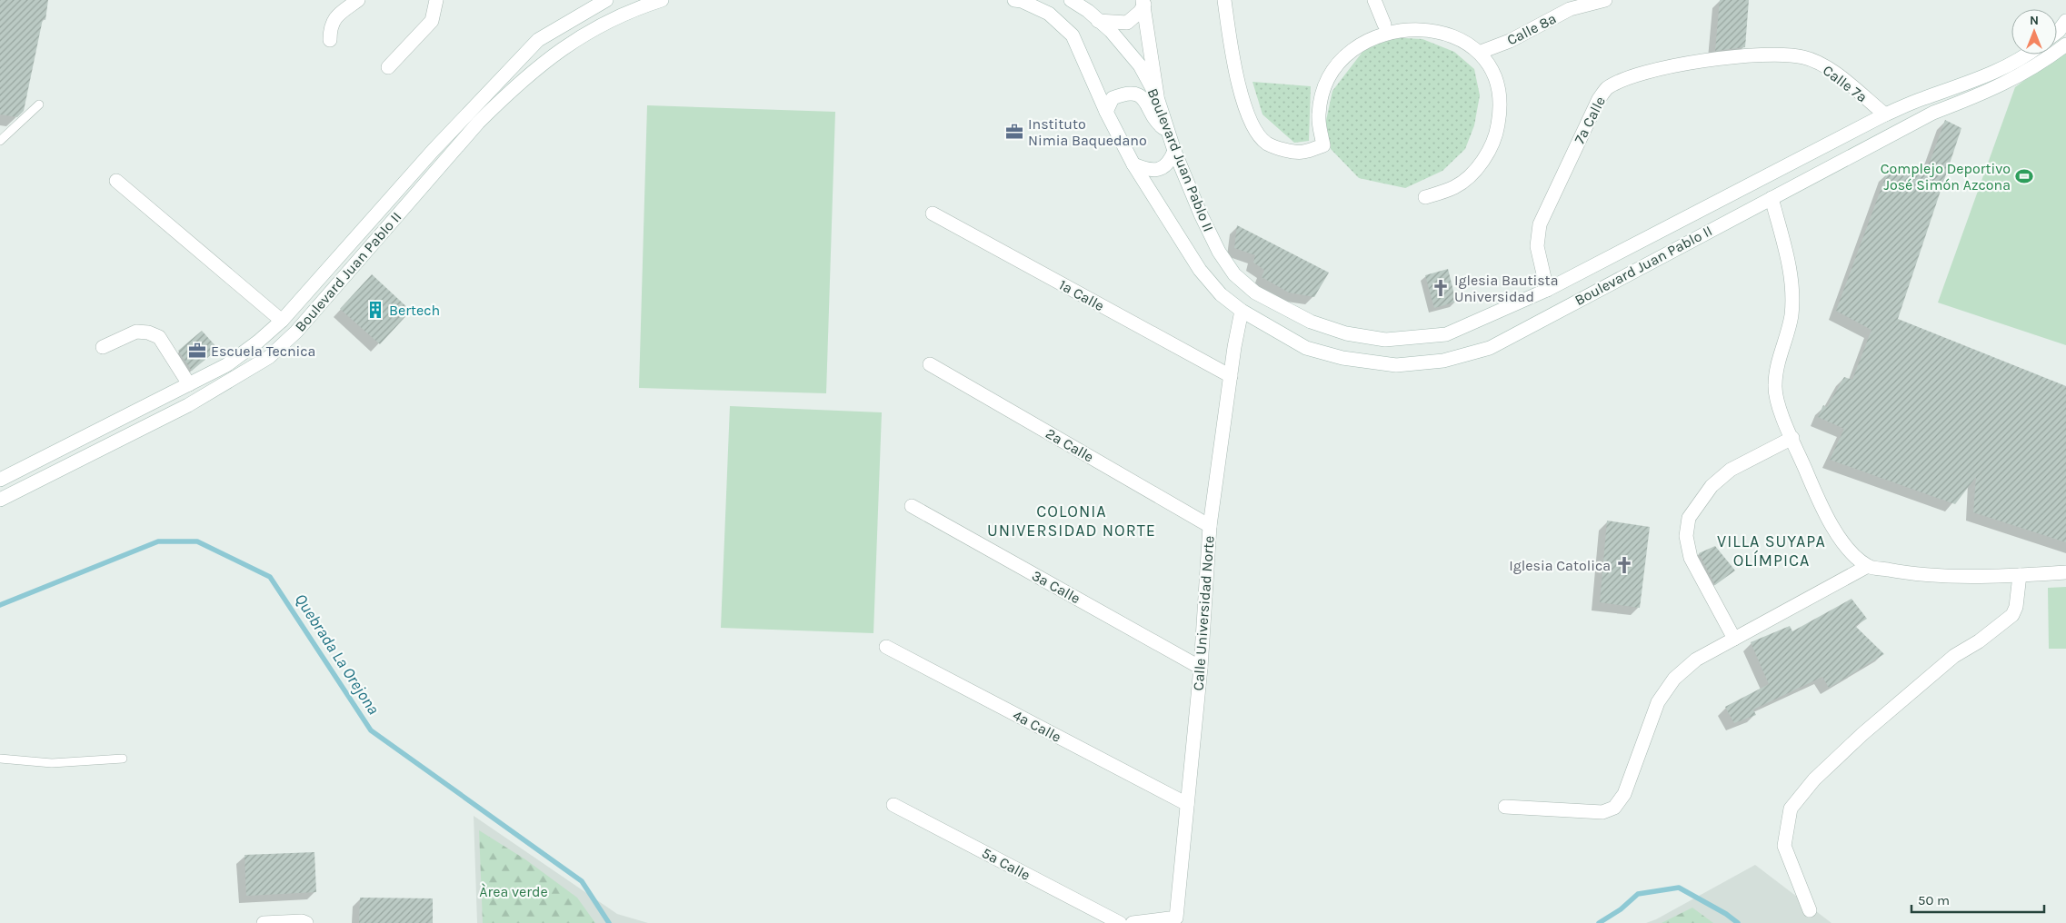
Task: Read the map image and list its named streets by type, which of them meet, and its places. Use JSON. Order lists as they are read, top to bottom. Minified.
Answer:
{"streets":{"street":["Calle 8a","Calle 7a","7a Calle","Boulevard Juan Pablo II","1a Calle","2a Calle","3a Calle","Calle Universidad Norte","4a Calle","5a Calle"]},"crossings":[["Calle 7a","7a Calle"],["Calle 7a","Boulevard Juan Pablo II"],["7a Calle","Boulevard Juan Pablo II"],["Boulevard Juan Pablo II","Calle Universidad Norte"],["1a Calle","Calle Universidad Norte"],["2a Calle","Calle Universidad Norte"],["3a Calle","Calle Universidad Norte"],["Calle Universidad Norte","4a Calle"]],"districts":["COLONIA UNIVERSIDAD NORTE","VILLA SUYAPA OLÍMPICA"],"water":["Quebrada La Orejona"],"parks":["Àrea verde"],"places":{"office":["Instituto Nimia Baquedano","Escuela Tecnica"],"sports":["Complejo Deportivo José Simón Azcona"],"church":["Iglesia Bautista Universidad","Iglesia Catolica"],"building":["Bertech"]},"scale_bar":"50 m","north":"top"}
